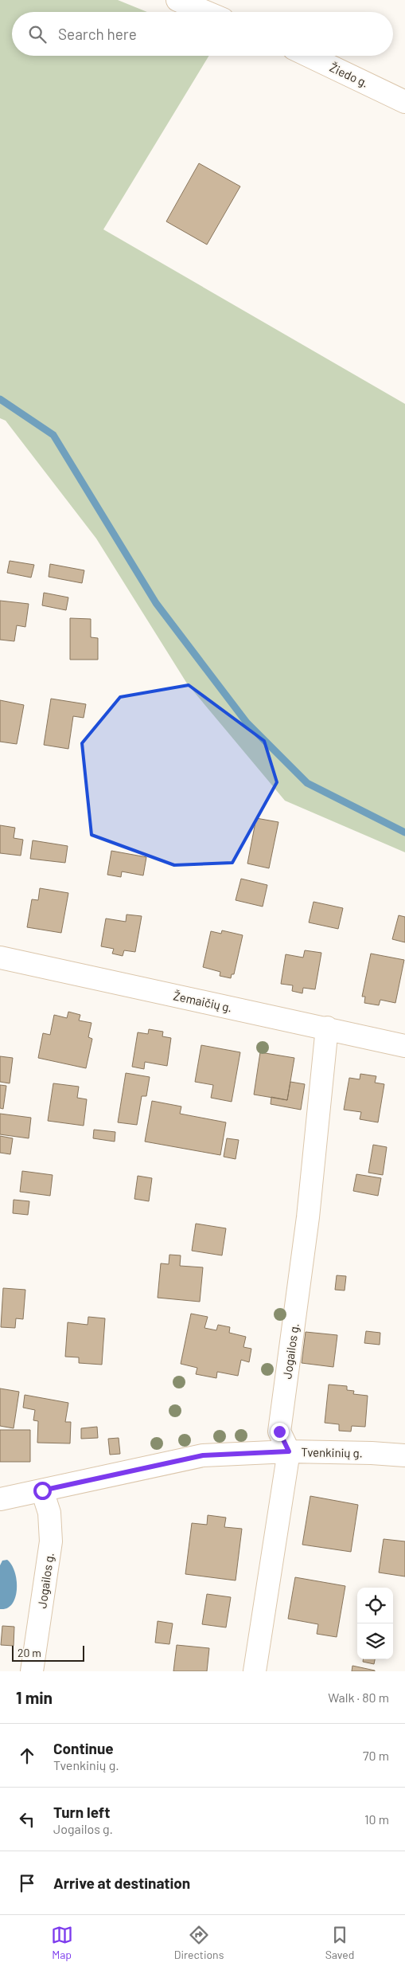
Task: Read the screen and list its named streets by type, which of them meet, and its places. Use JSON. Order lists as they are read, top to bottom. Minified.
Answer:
{"streets":{"street":["Žiedo g.","Žemaičių g.","Jogailos g.","Tvenkinių g."]},"crossings":[["Žemaičių g.","Jogailos g."],["Jogailos g.","Tvenkinių g."]],"scale_bar":"20 m","page":{"search":"Search here","scale":"20 m","heading":["1 min","Walk · 80 m"],"list":[["Continue","Tvenkinių g.","70 m"],["Turn left","Jogailos g.","10 m"],"Arrive at destination"],"nav":["Map","Directions","Saved"]}}
